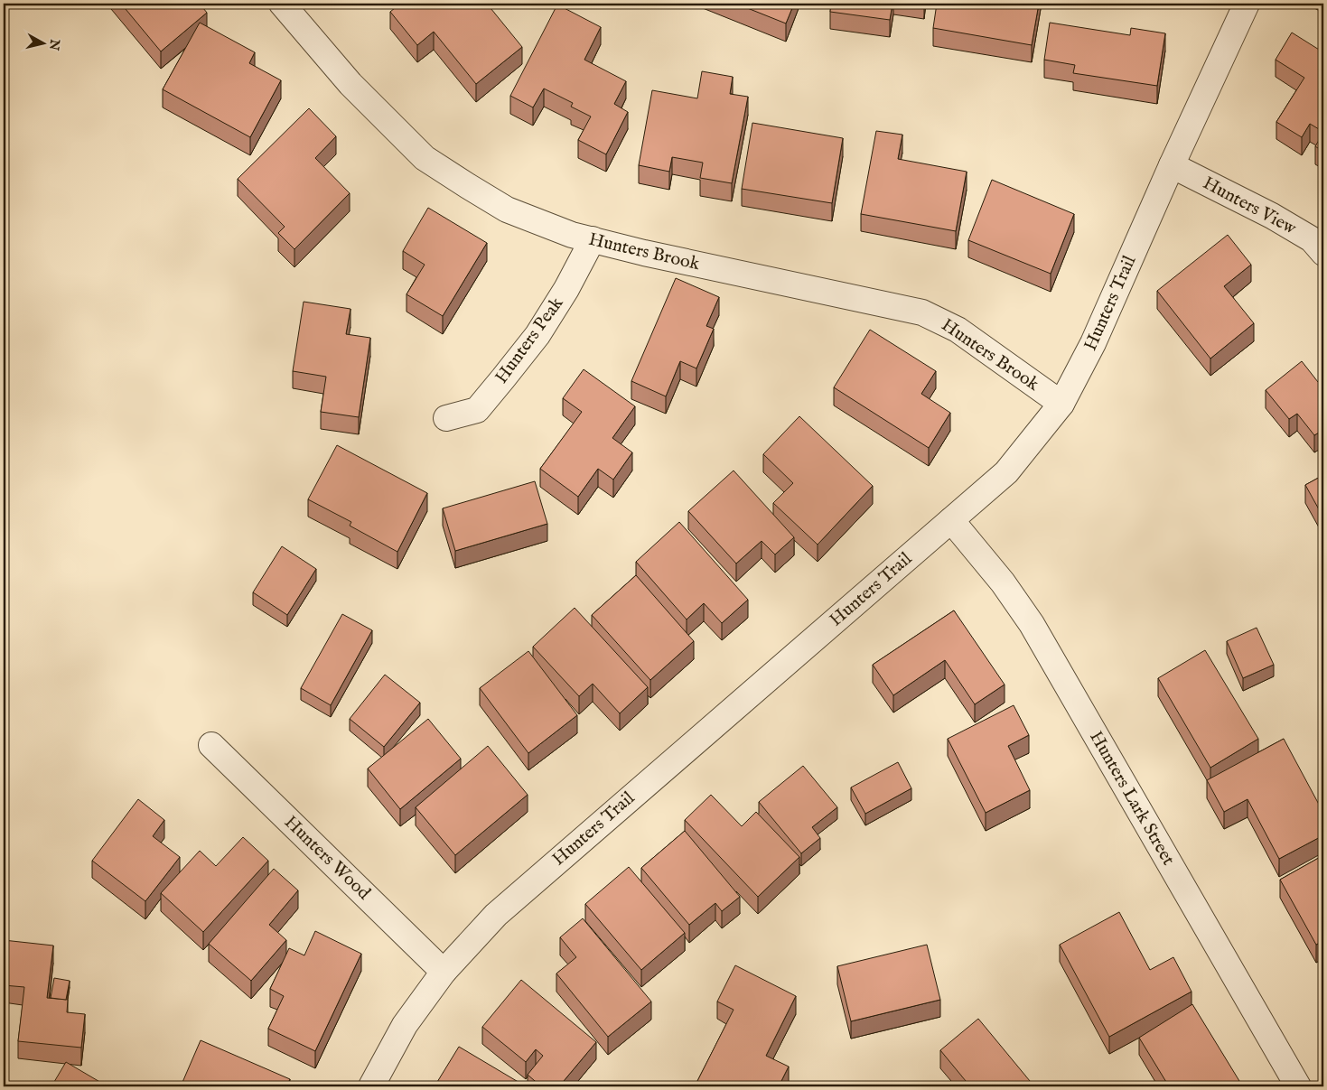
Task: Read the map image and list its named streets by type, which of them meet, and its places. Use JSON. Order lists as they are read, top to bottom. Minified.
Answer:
{"streets":{"street":["Hunters View","Hunters Brook","Hunters Trail","Hunters Peak","Hunters Lark Street","Hunters Wood"]},"crossings":[["Hunters View","Hunters Trail"],["Hunters Brook","Hunters Trail"],["Hunters Brook","Hunters Peak"],["Hunters Trail","Hunters Lark Street"],["Hunters Trail","Hunters Wood"]],"north":"right"}
